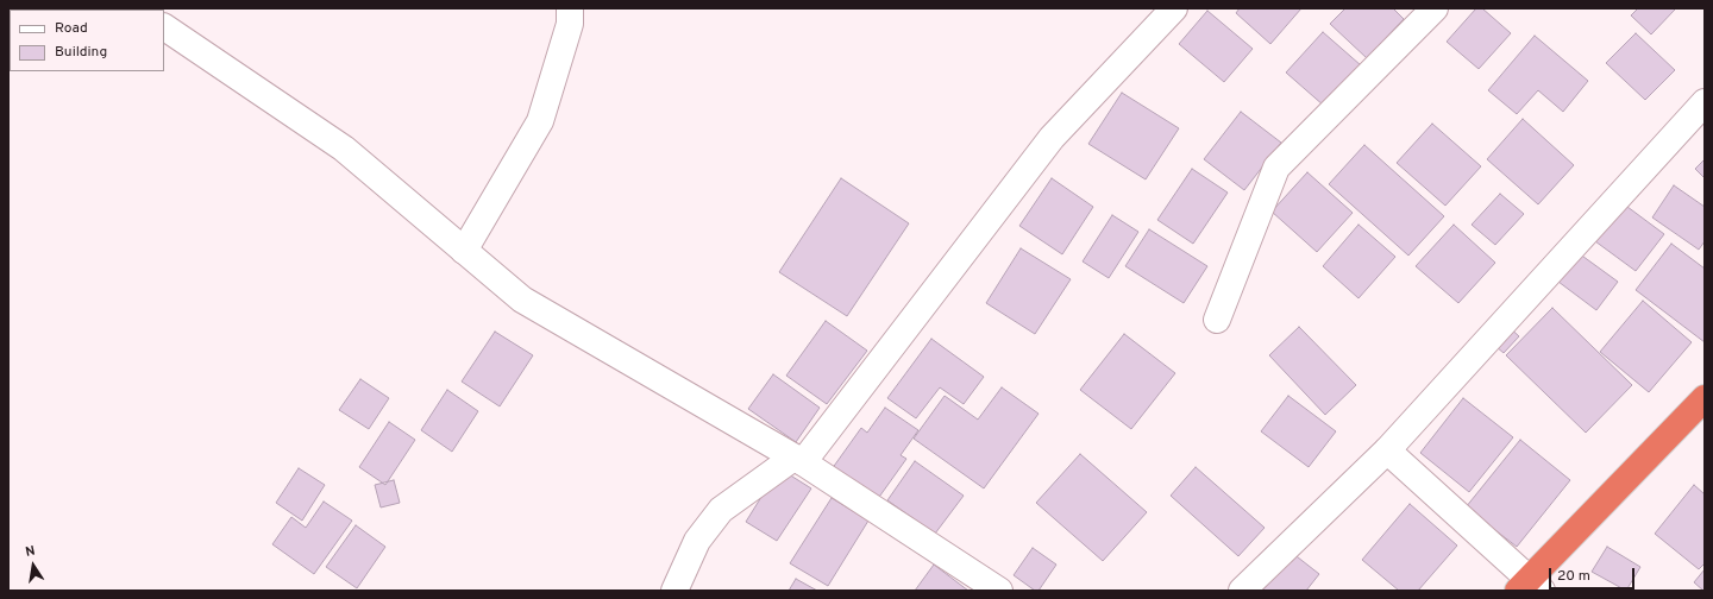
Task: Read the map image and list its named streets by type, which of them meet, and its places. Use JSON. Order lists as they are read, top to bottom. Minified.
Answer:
{"legend":["Road","Building"],"scale_bar":"20 m","north":"top"}
